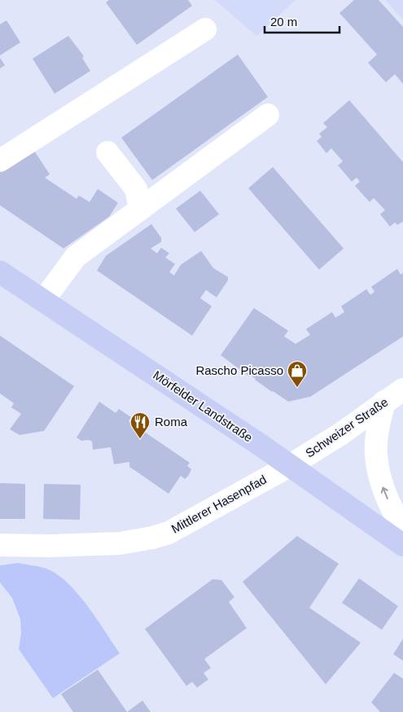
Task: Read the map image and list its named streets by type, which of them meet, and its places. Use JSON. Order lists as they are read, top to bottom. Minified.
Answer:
{"streets":{"main road":["Mörfelder Landstraße"],"street":["Schweizer Straße","Mittlerer Hasenpfad"]},"crossings":[["Mörfelder Landstraße","Schweizer Straße"],["Mörfelder Landstraße","Mittlerer Hasenpfad"],["Schweizer Straße","Mittlerer Hasenpfad"]],"places":{"shop":["Rascho Picasso"],"restaurant":["Roma"]},"scale_bar":"20 m"}
